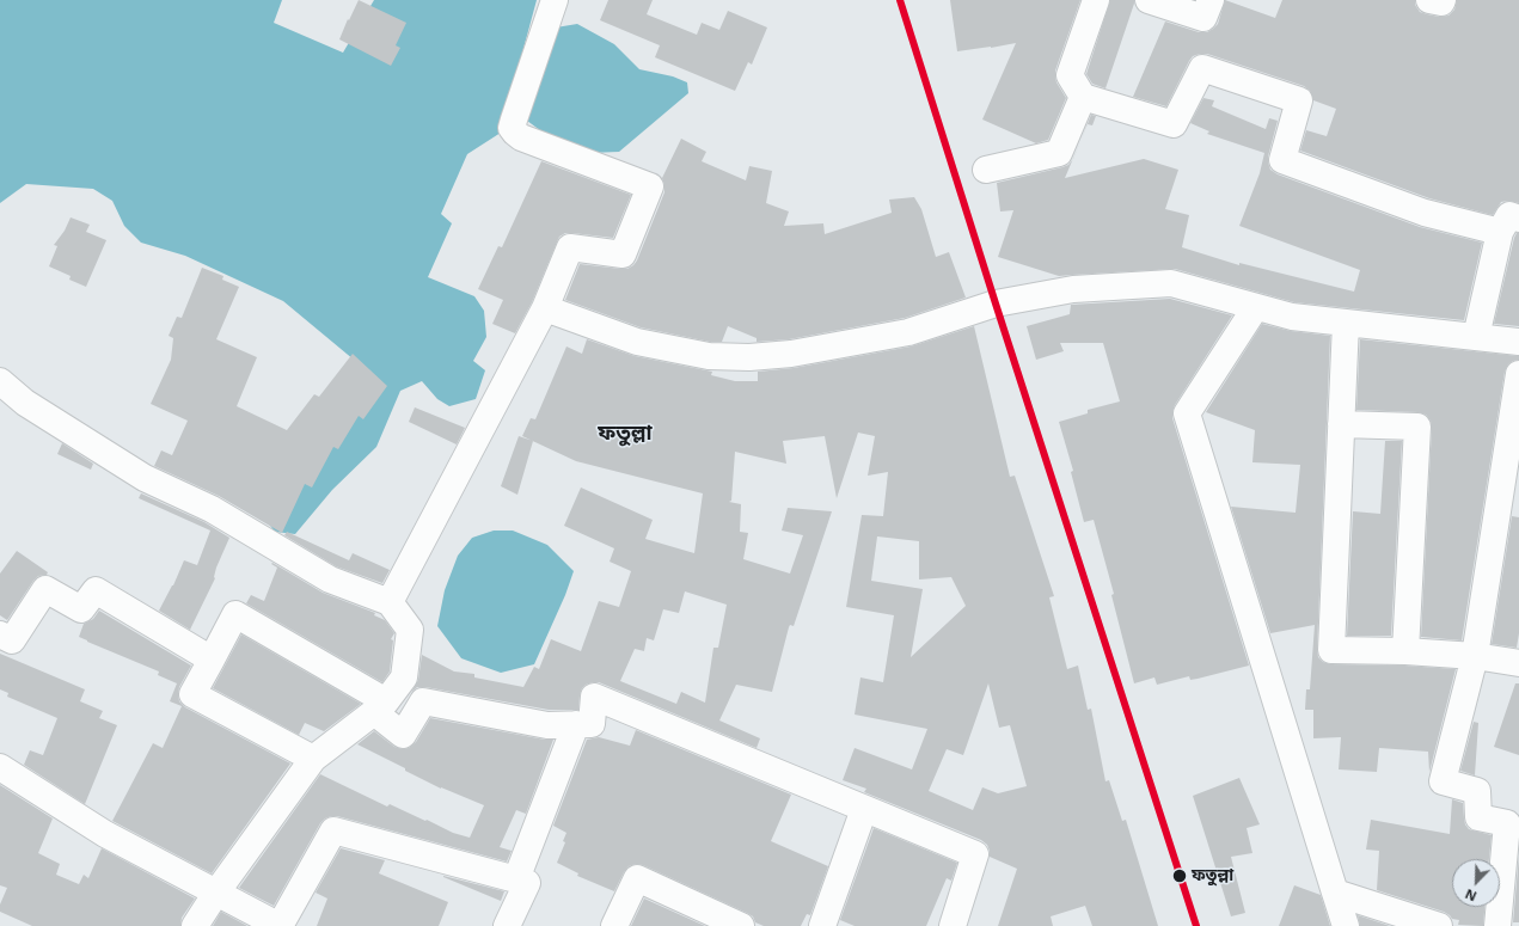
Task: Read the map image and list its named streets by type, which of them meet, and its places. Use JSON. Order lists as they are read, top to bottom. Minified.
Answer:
{"districts":["ফতুল্লা"],"places":["ফতুল্লা"],"north":"bottom left"}
